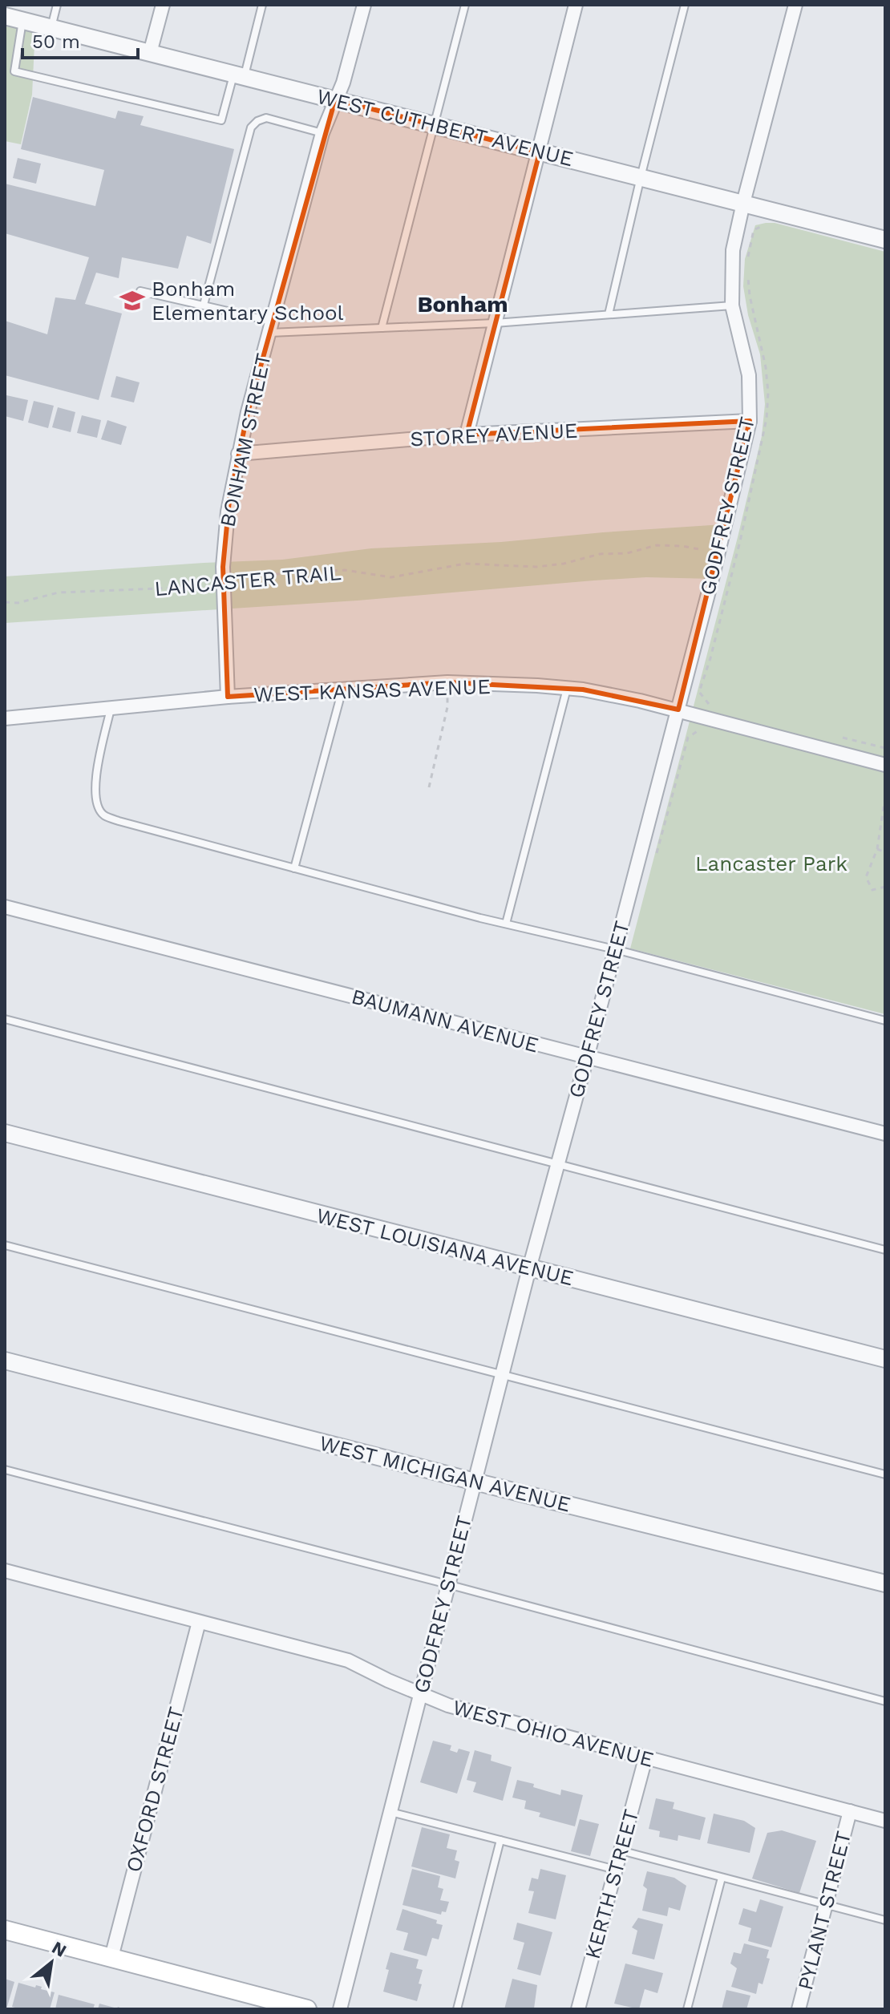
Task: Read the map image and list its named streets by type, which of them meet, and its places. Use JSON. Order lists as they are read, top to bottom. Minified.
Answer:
{"streets":{"street":["WEST CUTHBERT AVENUE","STOREY AVENUE","BONHAM STREET","GODFREY STREET","WEST KANSAS AVENUE","BAUMANN AVENUE","WEST LOUISIANA AVENUE","WEST MICHIGAN AVENUE","WEST OHIO AVENUE","OXFORD STREET","KERTH STREET","PYLANT STREET"],"path":["LANCASTER TRAIL"]},"crossings":[["WEST CUTHBERT AVENUE","BONHAM STREET"],["WEST CUTHBERT AVENUE","GODFREY STREET"],["STOREY AVENUE","BONHAM STREET"],["STOREY AVENUE","GODFREY STREET"],["BONHAM STREET","LANCASTER TRAIL"],["BONHAM STREET","WEST KANSAS AVENUE"],["GODFREY STREET","LANCASTER TRAIL"],["GODFREY STREET","WEST KANSAS AVENUE"],["GODFREY STREET","BAUMANN AVENUE"],["GODFREY STREET","WEST LOUISIANA AVENUE"],["GODFREY STREET","WEST MICHIGAN AVENUE"],["GODFREY STREET","WEST OHIO AVENUE"],["WEST OHIO AVENUE","OXFORD STREET"],["WEST OHIO AVENUE","KERTH STREET"],["WEST OHIO AVENUE","PYLANT STREET"]],"districts":["Bonham"],"parks":["Lancaster Park"],"places":{"school or university":["Bonham Elementary School"]},"scale_bar":"50 m","north":"top right"}
